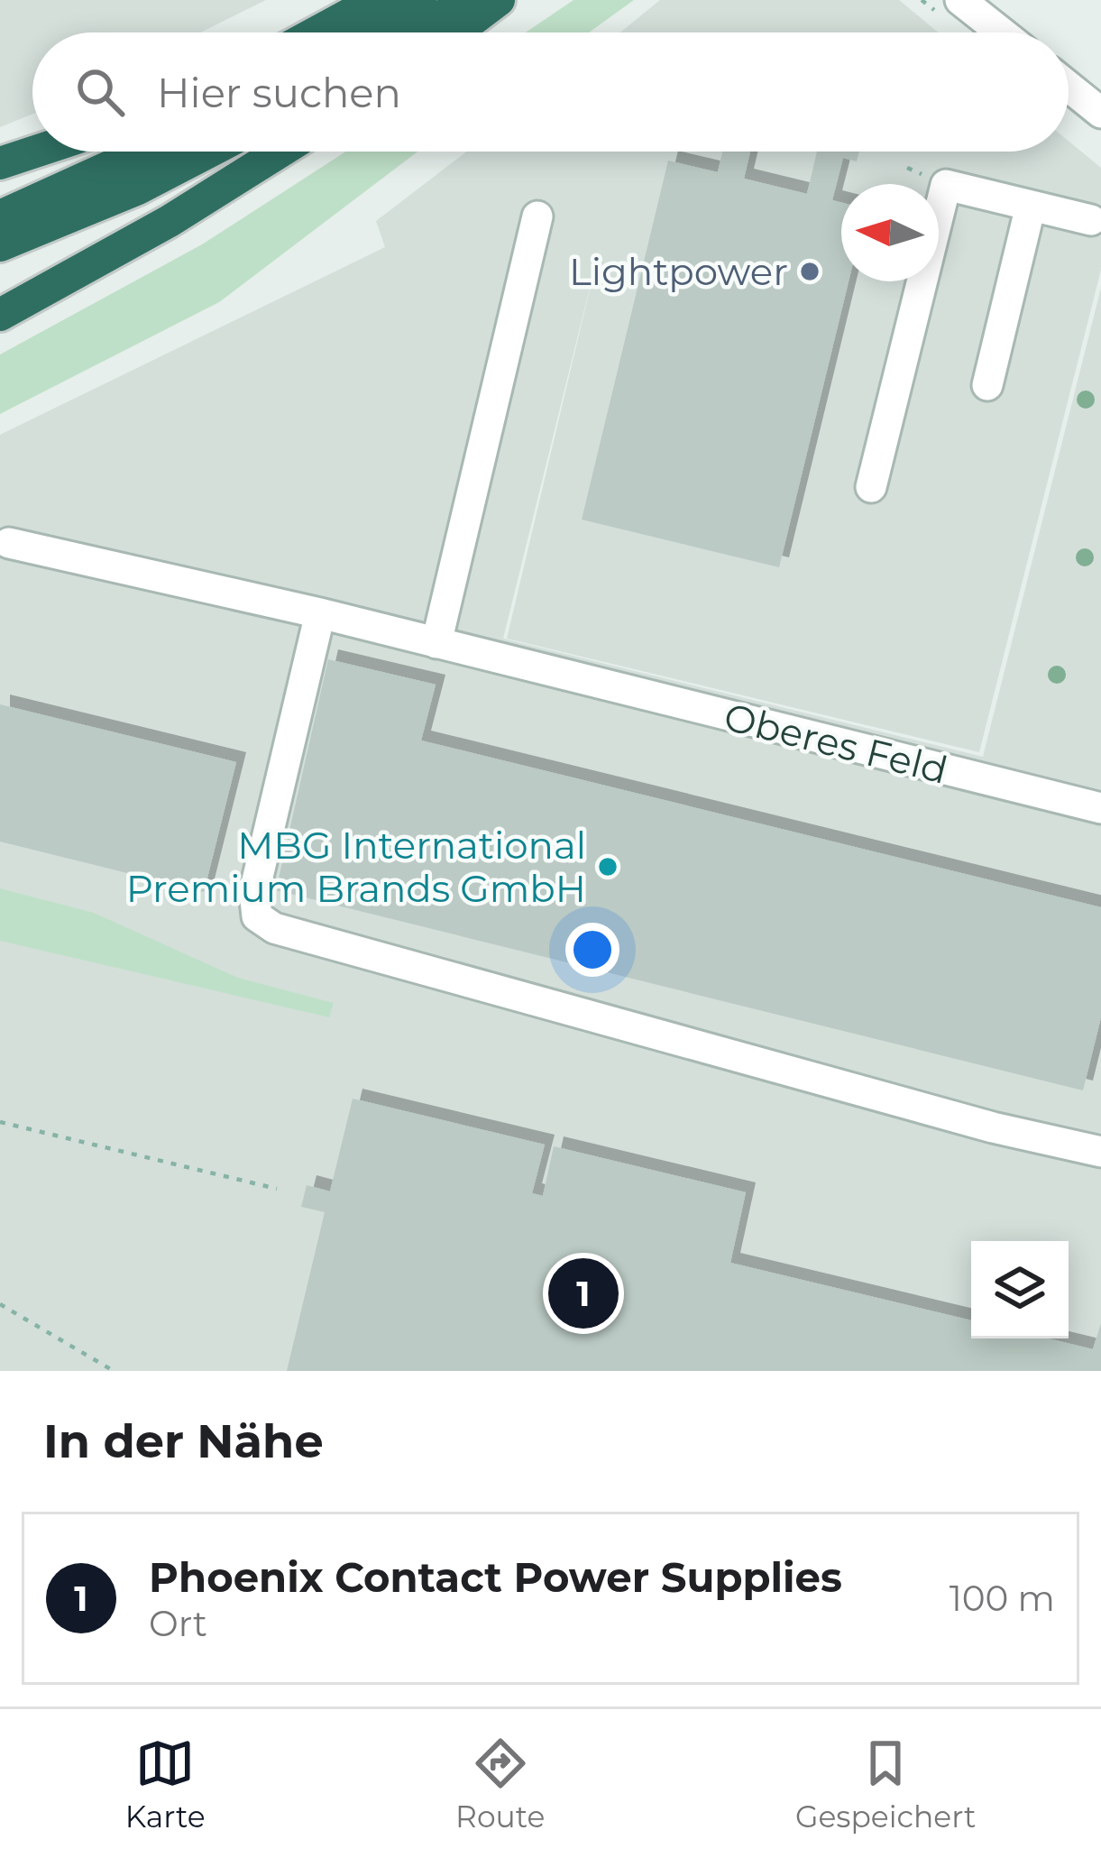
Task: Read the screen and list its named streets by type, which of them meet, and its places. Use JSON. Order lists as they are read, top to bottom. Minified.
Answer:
{"streets":{"street":["Oberes Feld"]},"places":["Lightpower","MBG International Premium Brands GmbH"],"north":"left","page":{"search":"Hier suchen","pins":"1","heading":"In der Nähe","list":[{"mark":"1","name":"Phoenix Contact Power Supplies","note":"Ort","value":"100 m"}],"nav":["Karte","Route","Gespeichert"]}}
